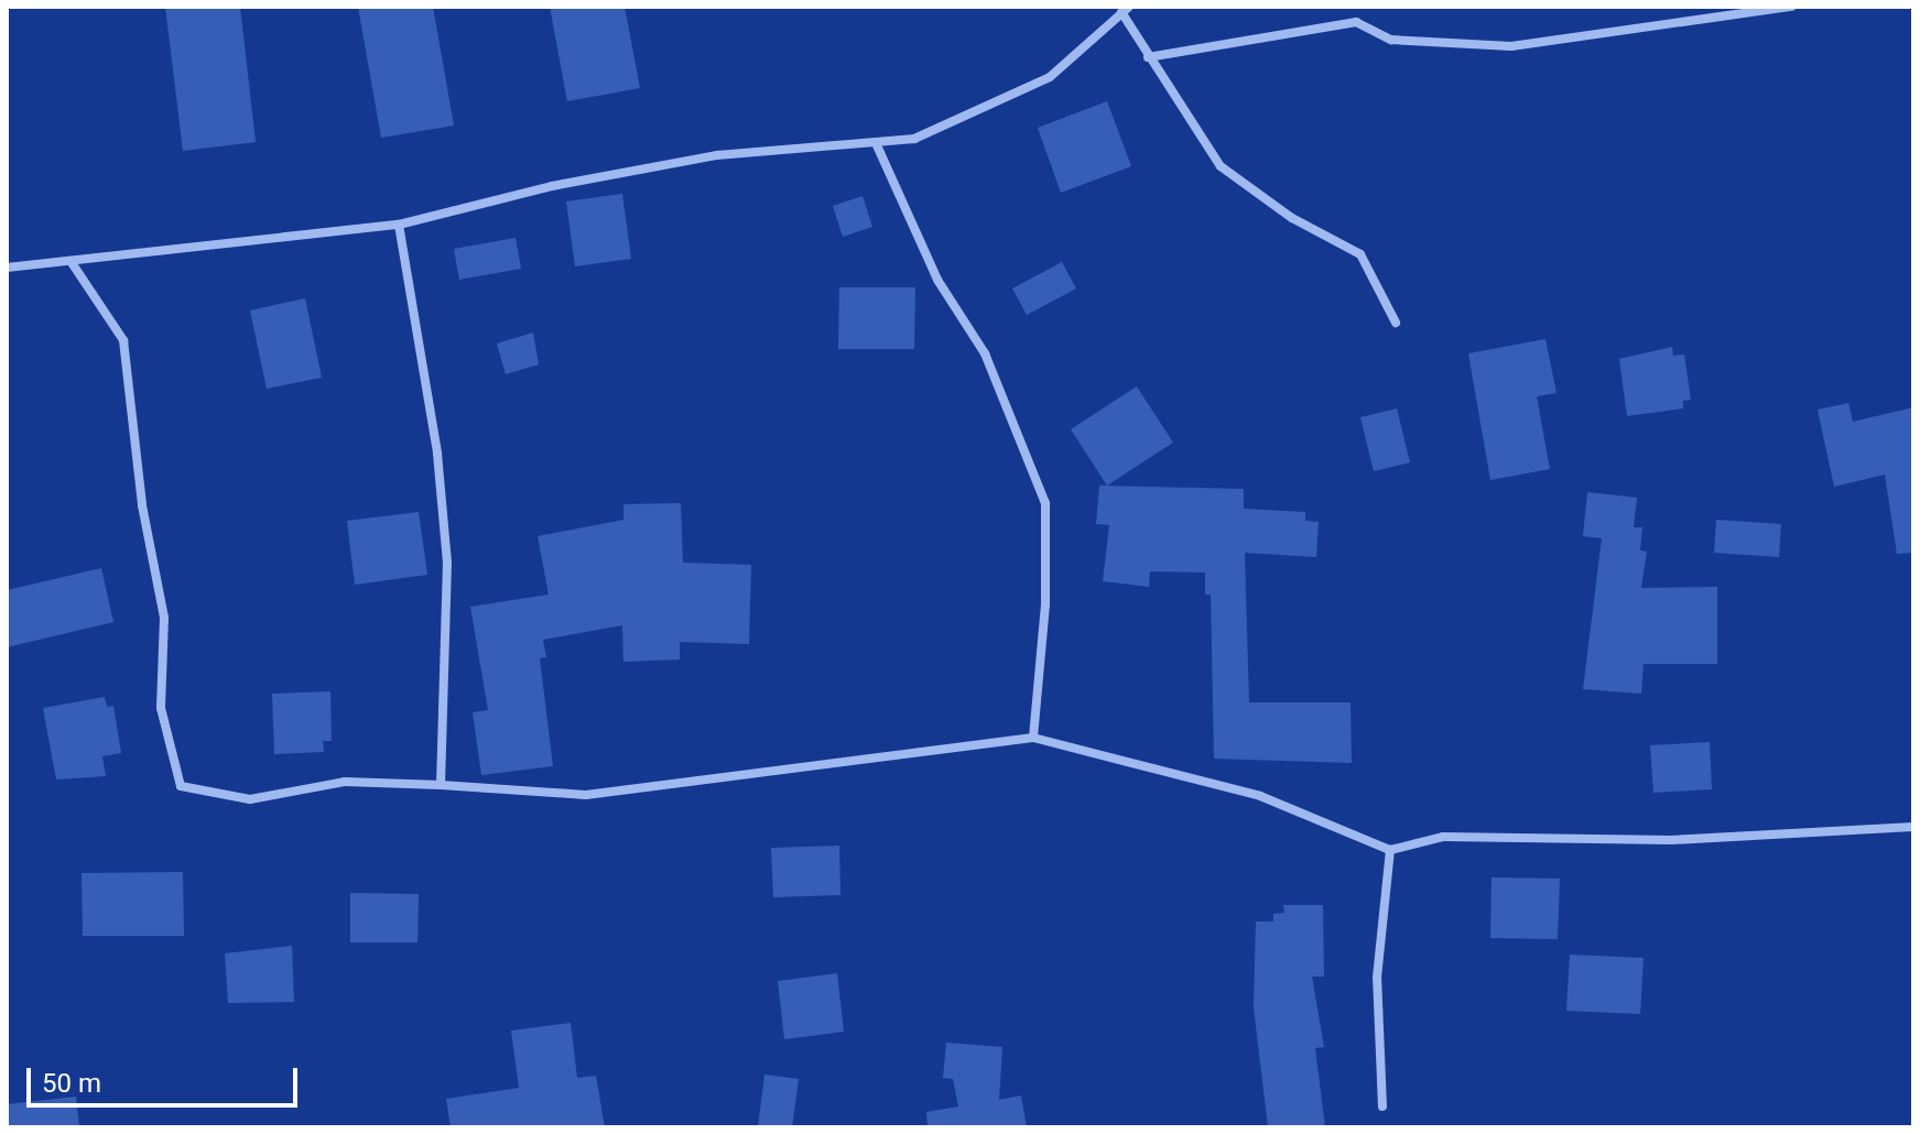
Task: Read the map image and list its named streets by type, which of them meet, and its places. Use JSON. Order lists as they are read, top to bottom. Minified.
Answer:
{"scale_bar":"50 m"}
